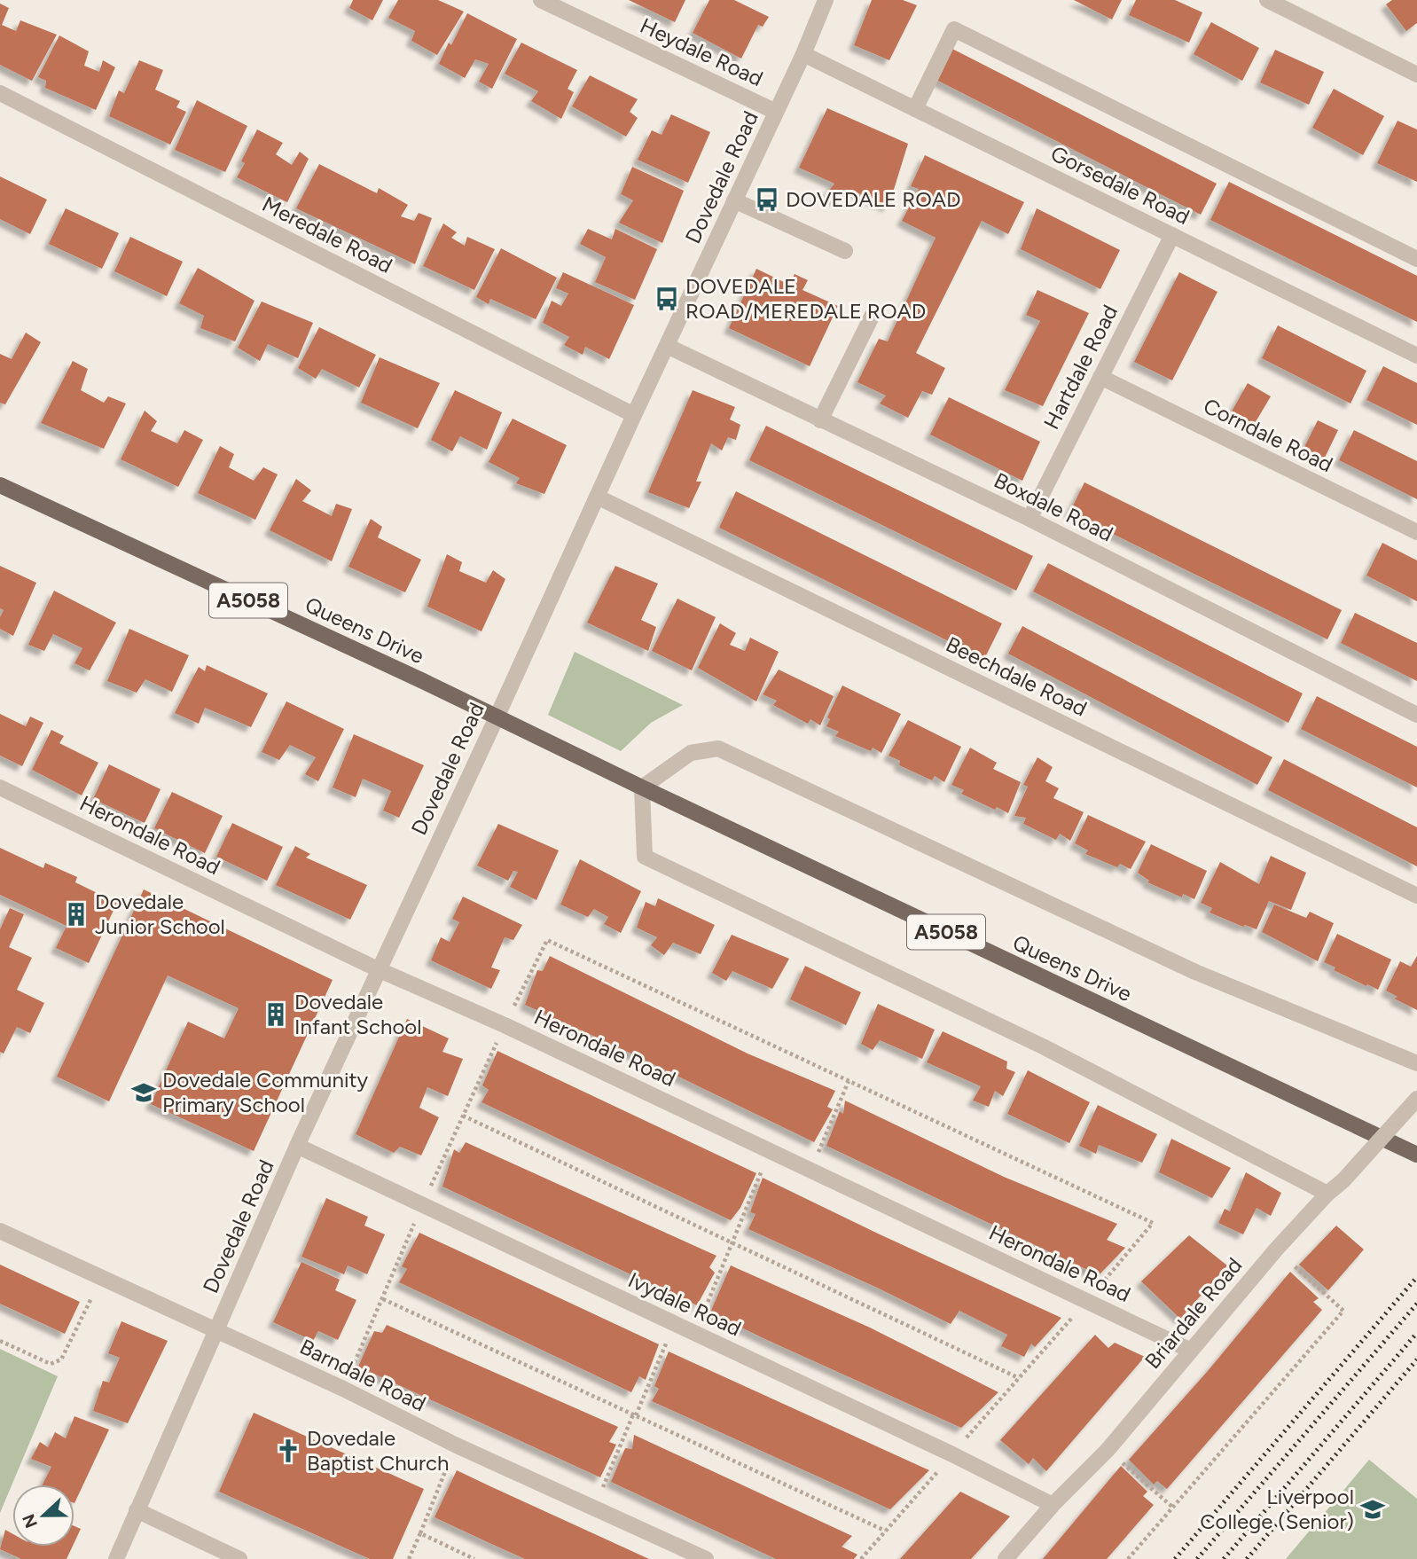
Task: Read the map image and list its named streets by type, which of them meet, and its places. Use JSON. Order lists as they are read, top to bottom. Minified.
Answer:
{"streets":{"main road":["A5058","Queens Drive"],"street":["Heydale Road","Dovedale Road","Gorsedale Road","Meredale Road","Hartdale Road","Corndale Road","Boxdale Road","Beechdale Road","Herondale Road","Ivydale Road","Briardale Road","Barndale Road"]},"crossings":[["Heydale Road","Dovedale Road"],["Dovedale Road","Gorsedale Road"],["Dovedale Road","Meredale Road"],["Dovedale Road","Boxdale Road"],["Dovedale Road","Queens Drive"],["Dovedale Road","Beechdale Road"],["Dovedale Road","Herondale Road"],["Dovedale Road","Ivydale Road"],["Dovedale Road","Barndale Road"],["Gorsedale Road","Hartdale Road"],["Hartdale Road","Corndale Road"],["Hartdale Road","Boxdale Road"],["Herondale Road","Briardale Road"],["Ivydale Road","Briardale Road"]],"places":{"bus stop":["DOVEDALE ROAD","DOVEDALE ROAD/MEREDALE ROAD"],"building":["Dovedale Junior School","Dovedale Infant School"],"school or university":["Dovedale Community Primary School","Liverpool College (Senior)"],"church":["Dovedale Baptist Church"]},"north":"left"}
